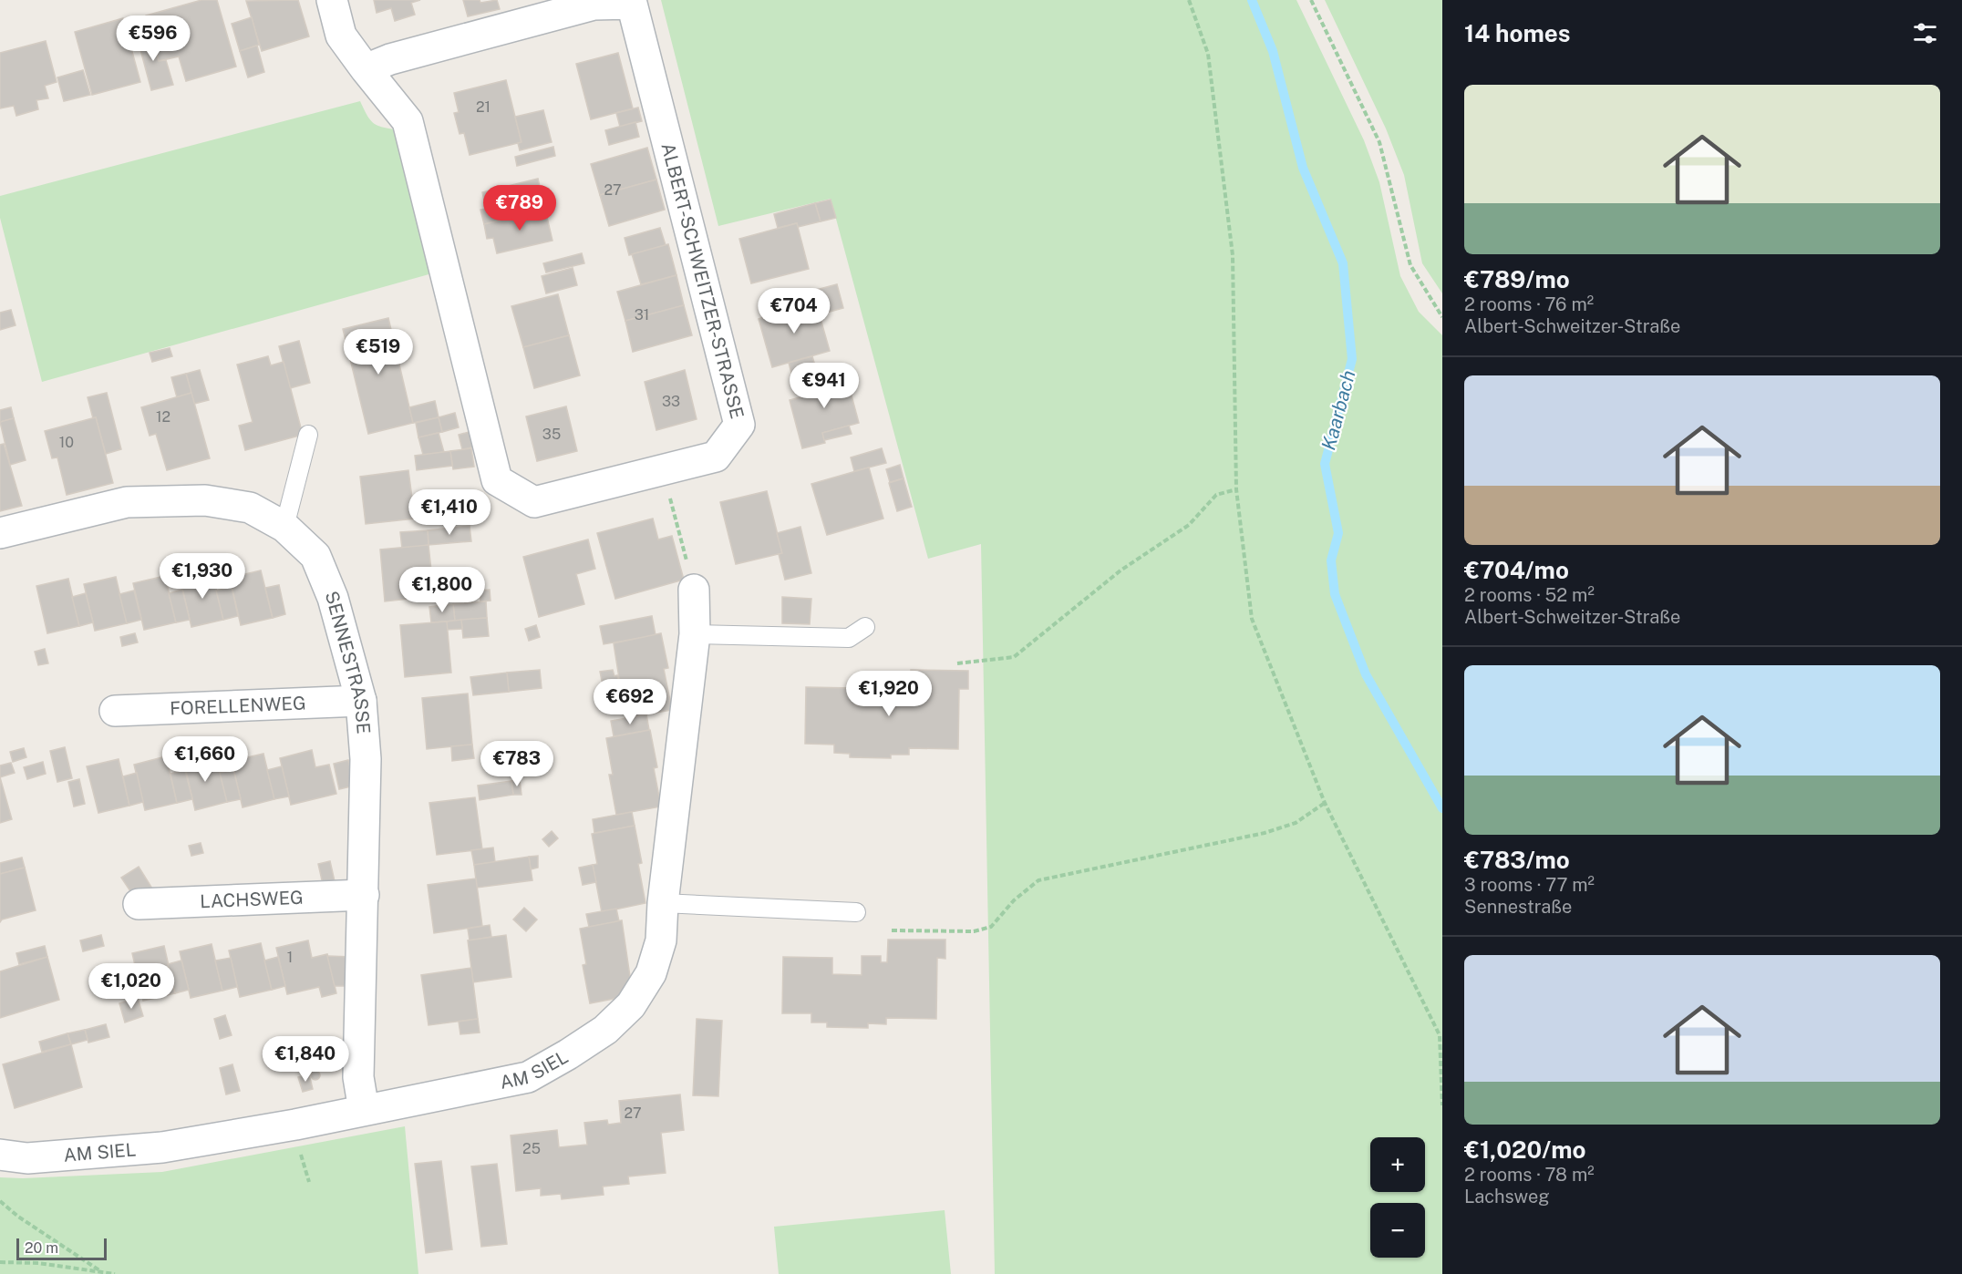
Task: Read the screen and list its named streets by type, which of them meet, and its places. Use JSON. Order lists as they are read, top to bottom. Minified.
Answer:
{"streets":{"street":["ALBERT-SCHWEITZER-STRASSE","SENNESTRASSE","FORELLENWEG","LACHSWEG","AM SIEL"]},"crossings":[["SENNESTRASSE","FORELLENWEG"],["SENNESTRASSE","LACHSWEG"],["SENNESTRASSE","AM SIEL"]],"water":["Kaarbach"],"house_numbers":["21","27","31","33","12","35","10","1","27","25"],"scale_bar":"20 m","page":{"heading":"14 homes","price":["€596","€789","€704","€519","€941","€1,410","€1,930","€1,800","€1,920","€692","€1,660","€783","€1,020","€1,840"],"list":[{"name":"€789/mo","note":"2 rooms · 76 m² · Albert-Schweitzer-Straße"},{"name":"€704/mo","note":"2 rooms · 52 m² · Albert-Schweitzer-Straße"},{"name":"€783/mo","note":"3 rooms · 77 m² · Sennestraße"},{"name":"€1,020/mo","note":"2 rooms · 78 m² · Lachsweg"}],"map_buttons":["+","−"],"scale":"20 m"}}
